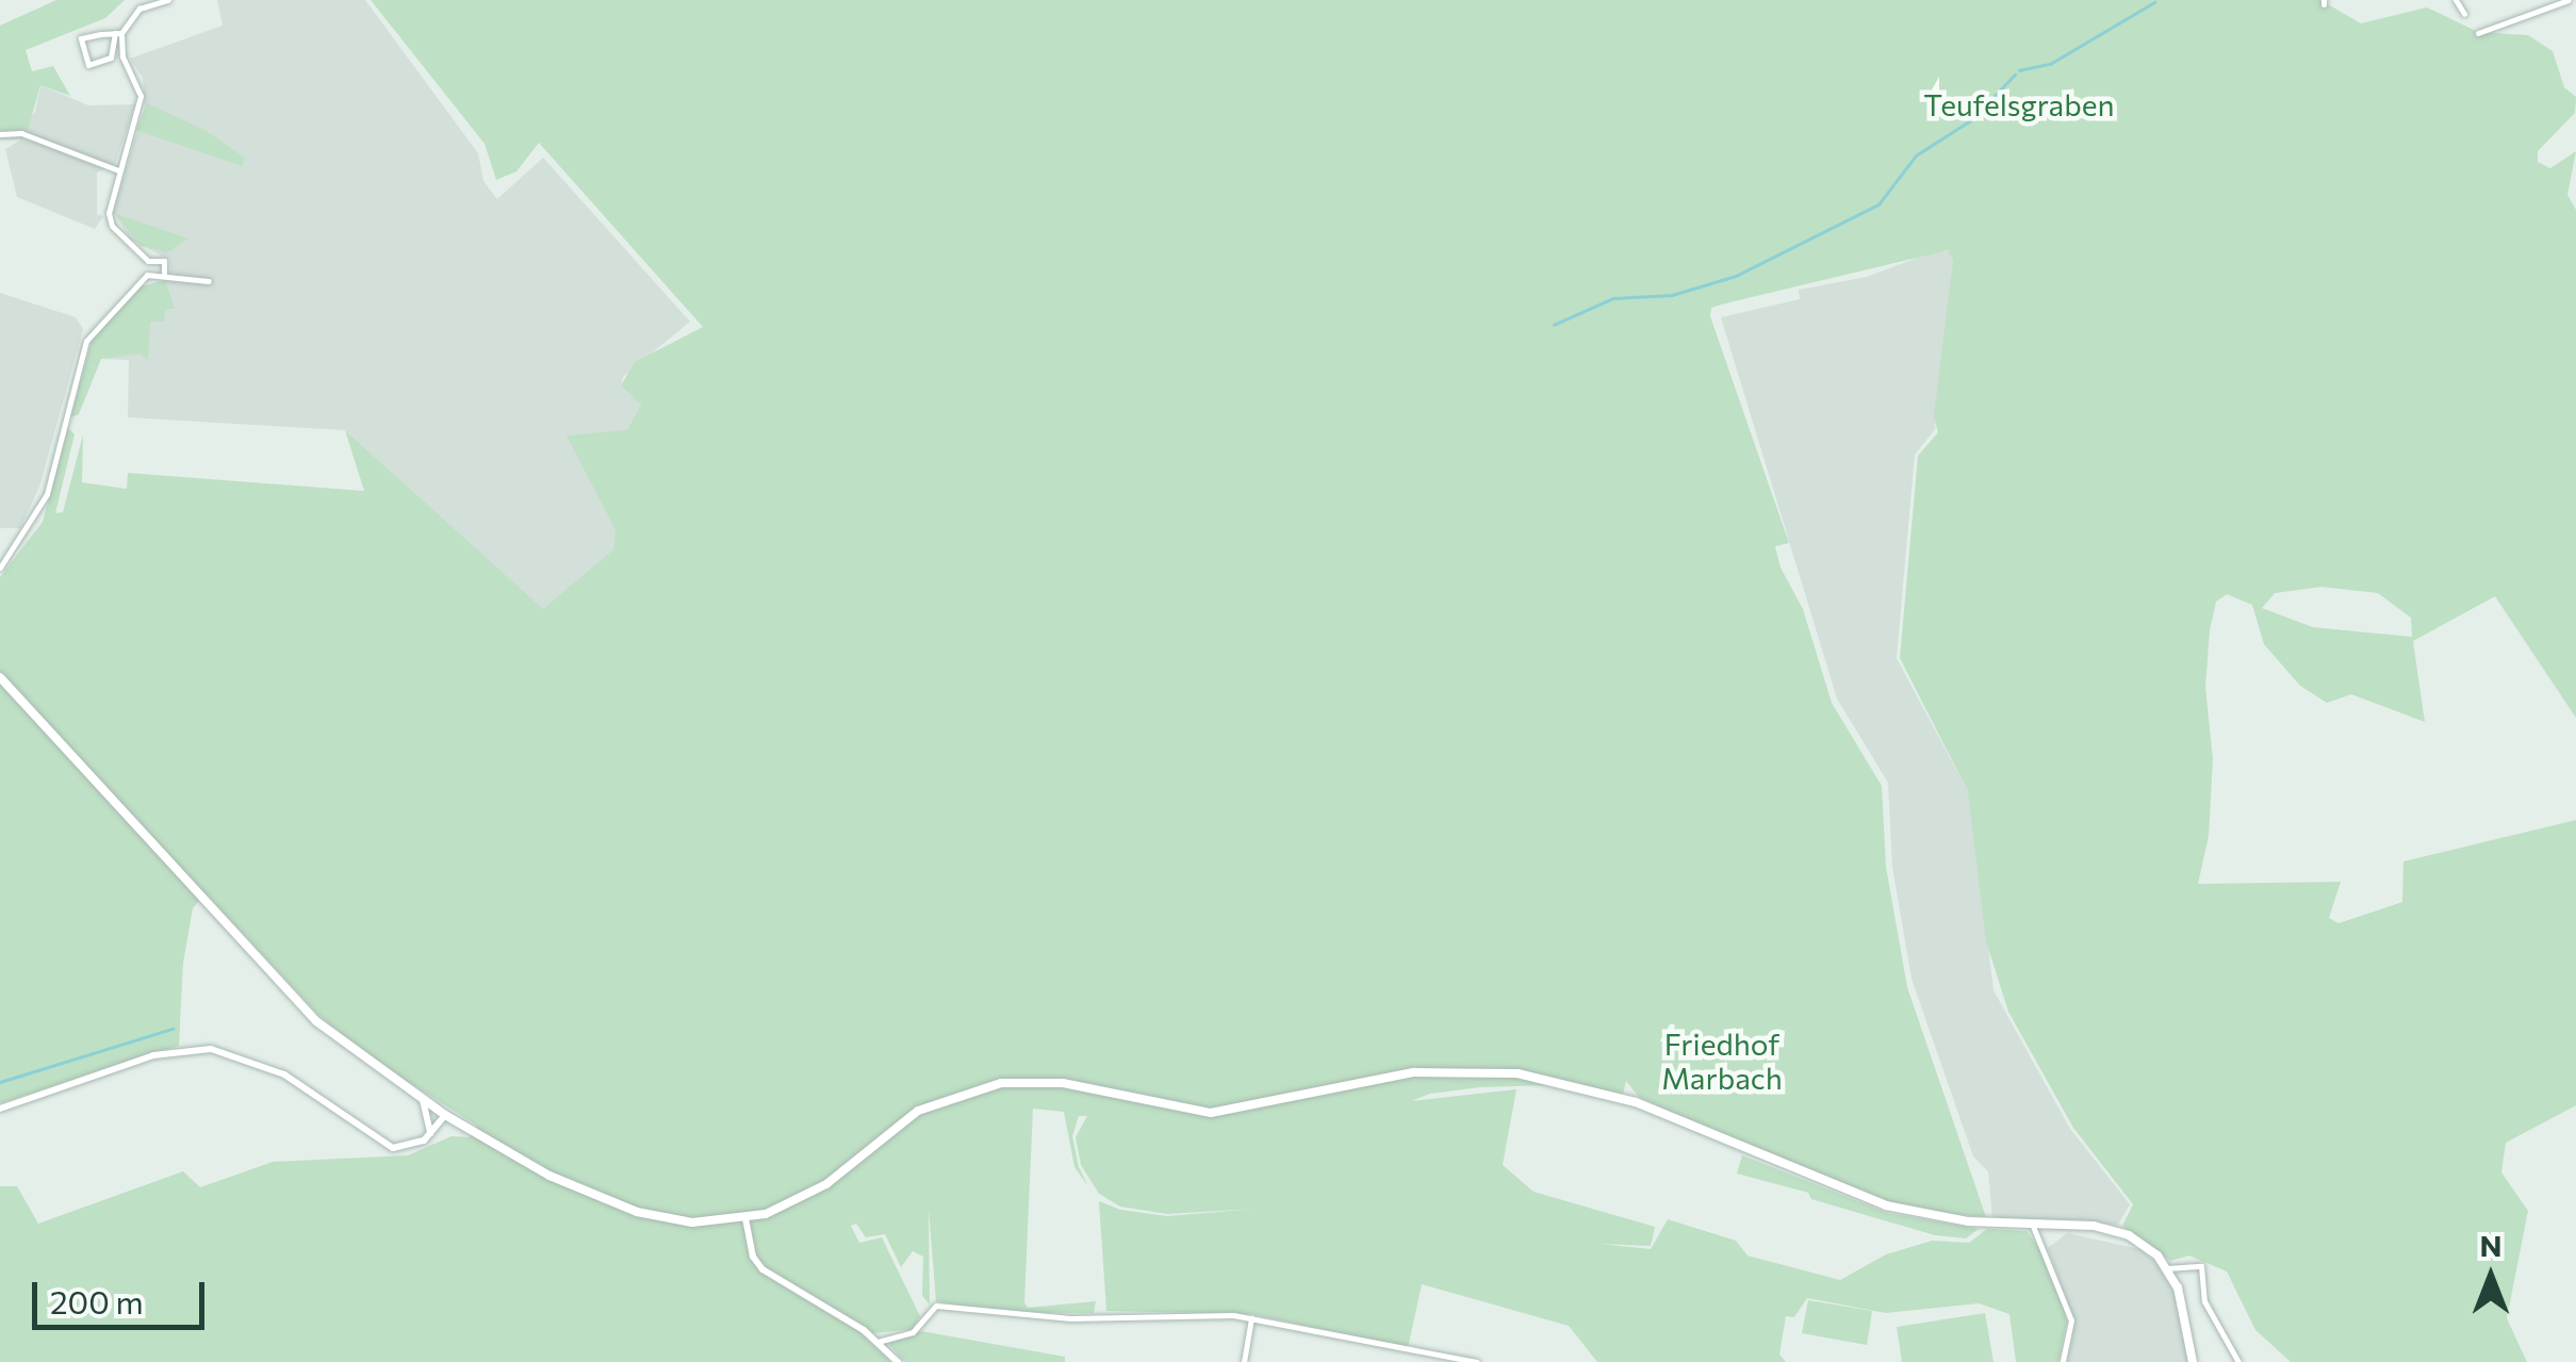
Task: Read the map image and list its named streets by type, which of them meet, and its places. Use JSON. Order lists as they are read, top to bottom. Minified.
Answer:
{"parks":["Teufelsgraben","Friedhof Marbach"],"scale_bar":"200 m","north":"top"}
